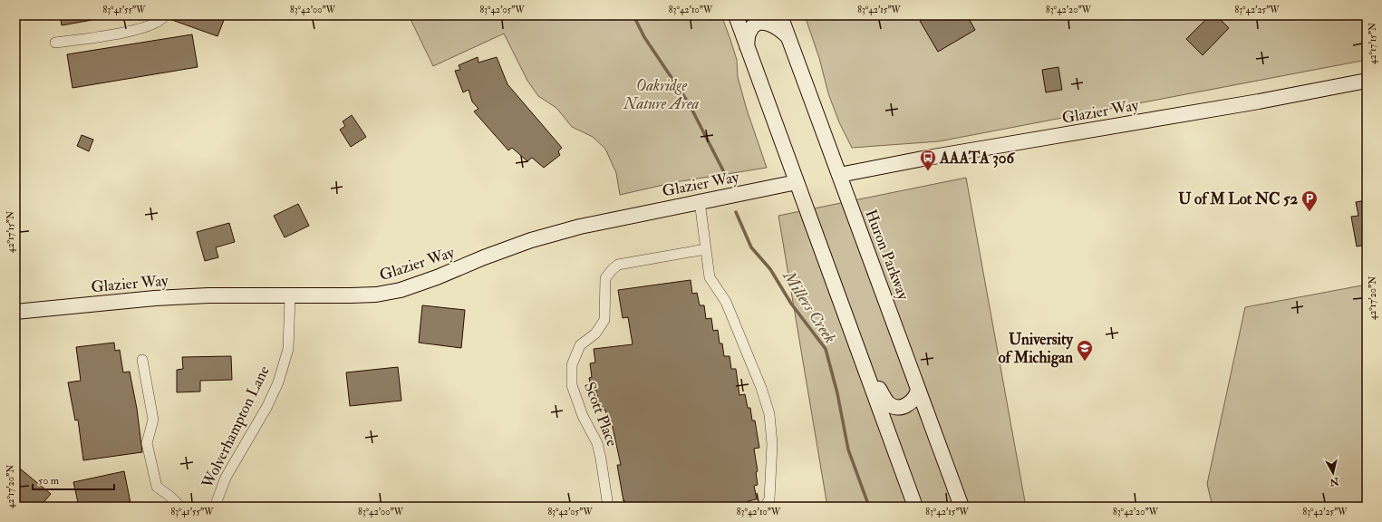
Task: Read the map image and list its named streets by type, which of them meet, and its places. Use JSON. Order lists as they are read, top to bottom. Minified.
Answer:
{"streets":{"street":["Glazier Way","Huron Parkway","Scott Place","Wolverhampton Lane"]},"crossings":[["Glazier Way","Huron Parkway"],["Glazier Way","Wolverhampton Lane"]],"water":["Millers Creek"],"parks":["Oakridge Nature Area"],"places":{"bus stop":["AAATA 306"],"parking":["U of M Lot NC 52"],"school or university":["University of Michigan"]},"scale_bar":"50 m","north":"bottom","coordinates":["83°41'55\"W","83°42'00\"W","83°42'05\"W","83°42'10\"W","83°42'15\"W","83°42'20\"W","83°42'25\"W","42°17'15\"N","42°17'20\"N"]}
